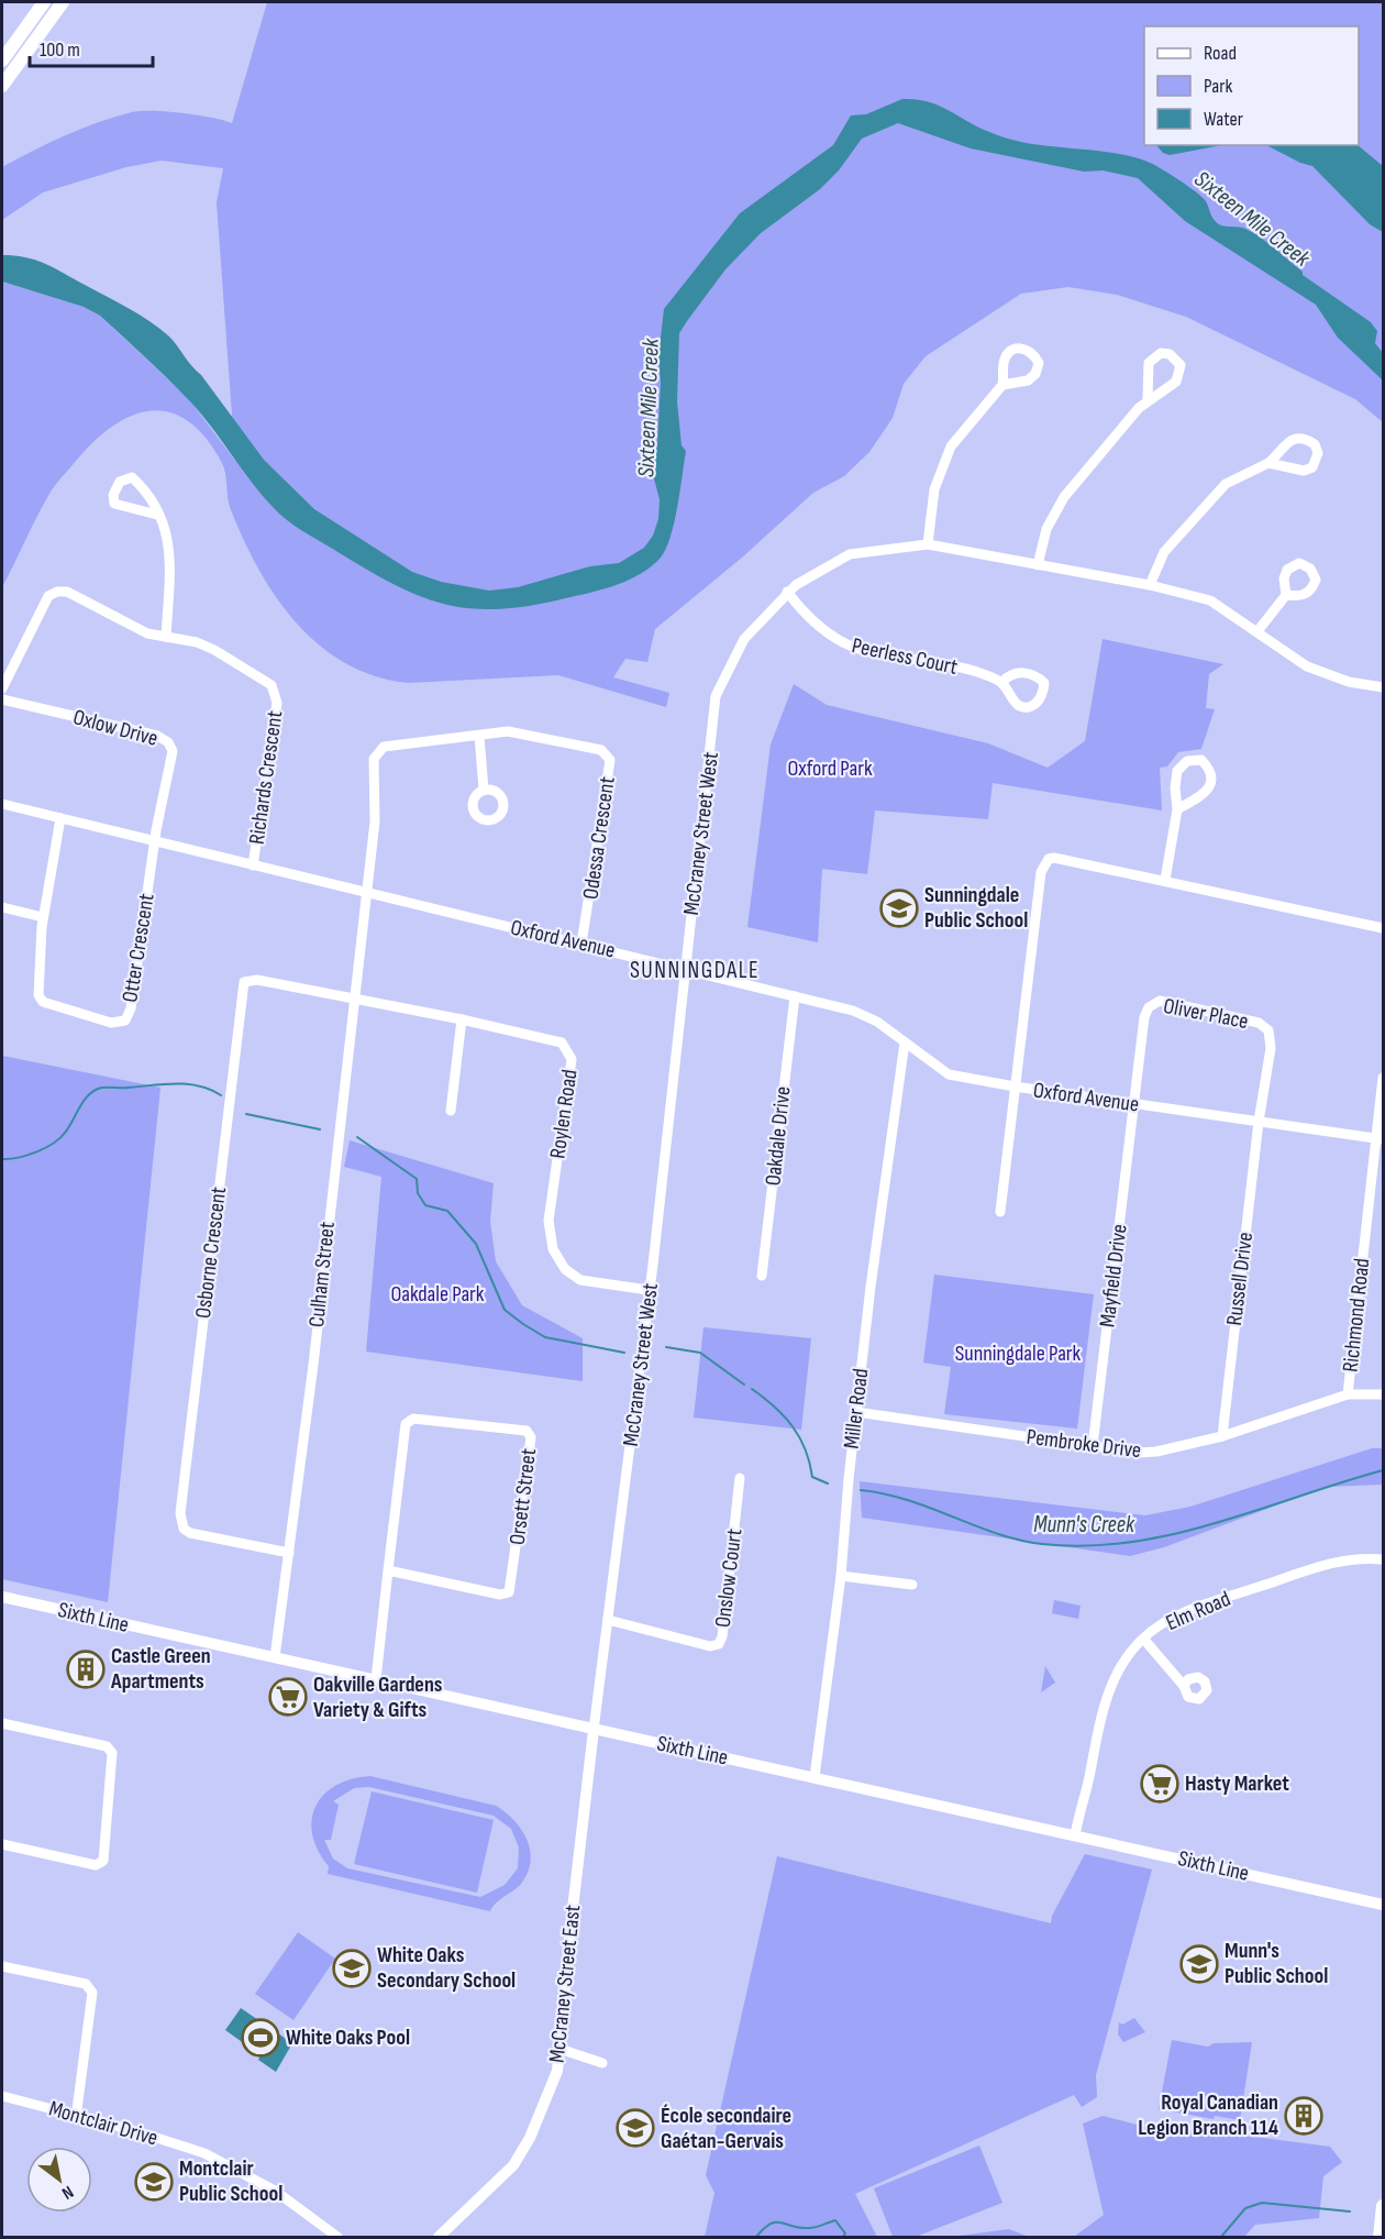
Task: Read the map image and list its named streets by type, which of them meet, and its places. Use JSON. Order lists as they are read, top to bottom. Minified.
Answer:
{"streets":{"street":["Peerless Court","Oxlow Drive","Richards Crescent","McCraney Street West","Odessa Crescent","Oxford Avenue","Otter Crescent","Oliver Place","Roylen Road","Oakdale Drive","Osborne Crescent","Culham Street","Mayfield Drive","Russell Drive","Richmond Road","Miller Road","Pembroke Drive","Orsett Street","Onslow Court","Elm Road","Sixth Line","McCraney Street East","Montclair Drive"]},"crossings":[["Peerless Court","McCraney Street West"],["Oxlow Drive","Oxford Avenue"],["Oxlow Drive","Otter Crescent"],["Richards Crescent","Oxford Avenue"],["McCraney Street West","Oxford Avenue"],["McCraney Street West","Roylen Road"],["McCraney Street West","Onslow Court"],["McCraney Street West","Sixth Line"],["McCraney Street West","McCraney Street East"],["Odessa Crescent","Oxford Avenue"],["Odessa Crescent","Culham Street"],["Oxford Avenue","Otter Crescent"],["Oxford Avenue","Oliver Place"],["Oxford Avenue","Oakdale Drive"],["Oxford Avenue","Culham Street"],["Oxford Avenue","Mayfield Drive"],["Oxford Avenue","Russell Drive"],["Oxford Avenue","Richmond Road"],["Oxford Avenue","Miller Road"],["Oliver Place","Mayfield Drive"],["Oliver Place","Russell Drive"],["Roylen Road","Osborne Crescent"],["Roylen Road","Culham Street"],["Osborne Crescent","Culham Street"],["Culham Street","Sixth Line"],["Mayfield Drive","Pembroke Drive"],["Russell Drive","Pembroke Drive"],["Richmond Road","Pembroke Drive"],["Miller Road","Pembroke Drive"],["Miller Road","Sixth Line"],["Orsett Street","Sixth Line"],["Elm Road","Sixth Line"],["Sixth Line","McCraney Street East"]],"districts":["SUNNINGDALE"],"water":["Sixteen Mile Creek","Munn's Creek"],"parks":["Oxford Park","Oakdale Park","Sunningdale Park"],"places":{"school or university":["Sunningdale Public School","Munn's Public School","White Oaks Secondary School","École secondaire Gaétan-Gervais","Montclair Public School"],"building":["Castle Green Apartments","Royal Canadian Legion Branch 114"],"supermarket":["Oakville Gardens Variety & Gifts","Hasty Market"],"sports":["White Oaks Pool"]},"legend":["Road","Park","Water"],"scale_bar":"100 m","north":"bottom right"}
